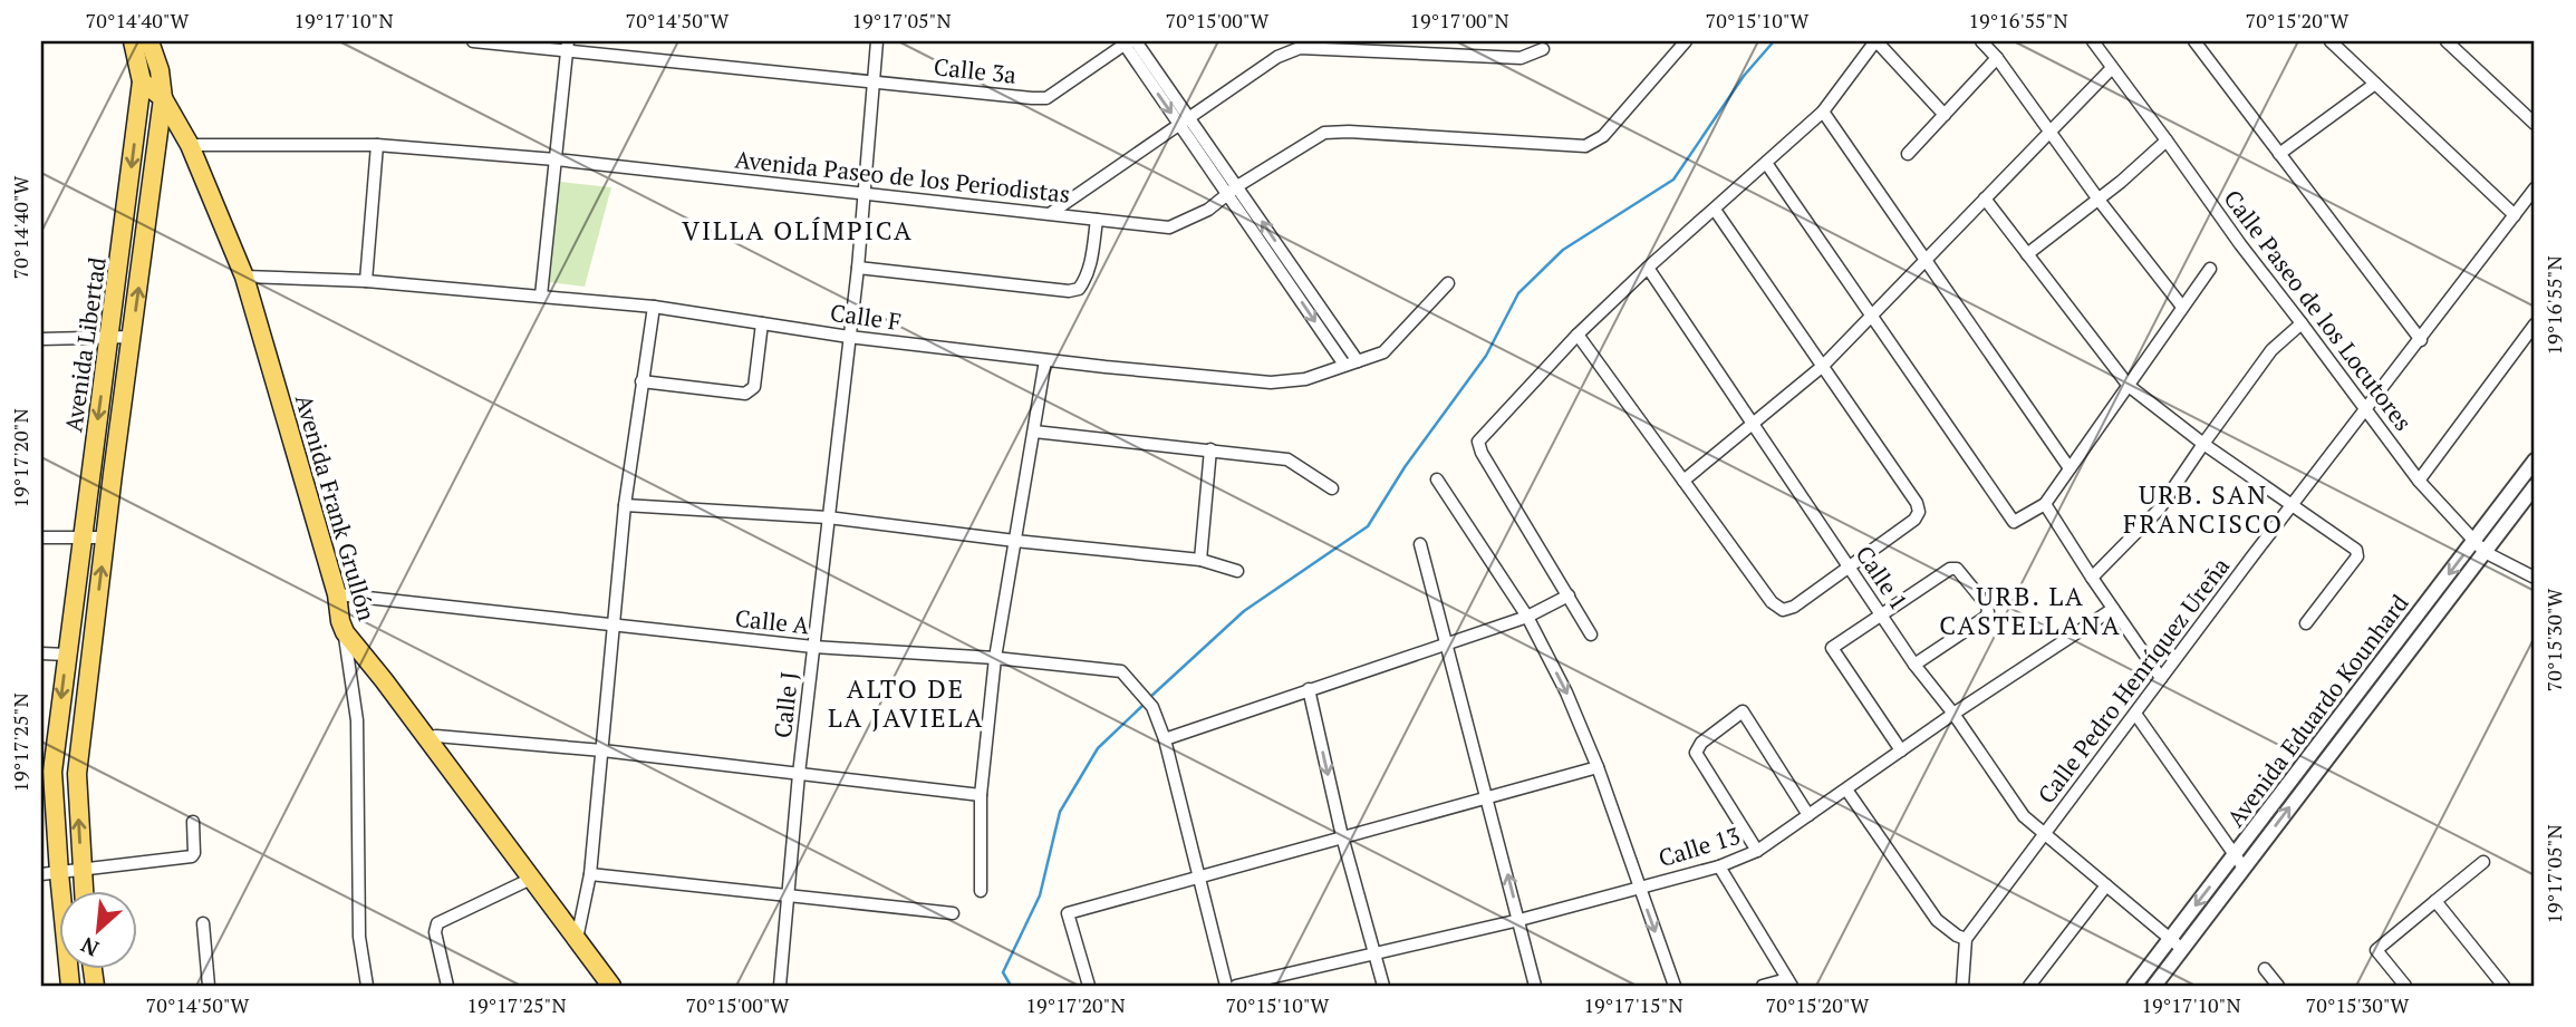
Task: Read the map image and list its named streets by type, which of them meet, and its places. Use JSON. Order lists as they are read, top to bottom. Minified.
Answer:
{"streets":{"main road":["Avenida Libertad","Avenida Frank Grullón"],"street":["Calle 3a","Avenida Paseo de los Periodistas","Calle Paseo de los Locutores","Calle F","Calle 1","Calle A","Calle Pedro Henríquez Ureña","Calle J","Avenida Eduardo Kounhard","Calle 13"]},"crossings":[["Calle 3a","Calle J"],["Avenida Paseo de los Periodistas","Avenida Frank Grullón"],["Avenida Paseo de los Periodistas","Calle J"],["Calle Paseo de los Locutores","Calle Pedro Henríquez Ureña"],["Calle Paseo de los Locutores","Avenida Eduardo Kounhard"],["Calle F","Avenida Frank Grullón"],["Calle F","Calle J"],["Avenida Libertad","Avenida Frank Grullón"],["Avenida Frank Grullón","Calle A"],["Calle 1","Calle Pedro Henríquez Ureña"],["Calle 1","Avenida Eduardo Kounhard"],["Calle 1","Calle 13"],["Calle A","Calle J"]],"districts":["VILLA OLÍMPICA","URB. SAN FRANCISCO","URB. LA CASTELLANA","ALTO DE LA JAVIELA"],"north":"bottom left","coordinates":["70°14'40\"W","19°17'10\"N","70°14'50\"W","19°17'05\"N","70°15'00\"W","19°17'00\"N","70°15'10\"W","19°16'55\"N","70°15'20\"W","19°17'20\"N","70°15'30\"W","19°17'25\"N","19°17'15\"N"]}
